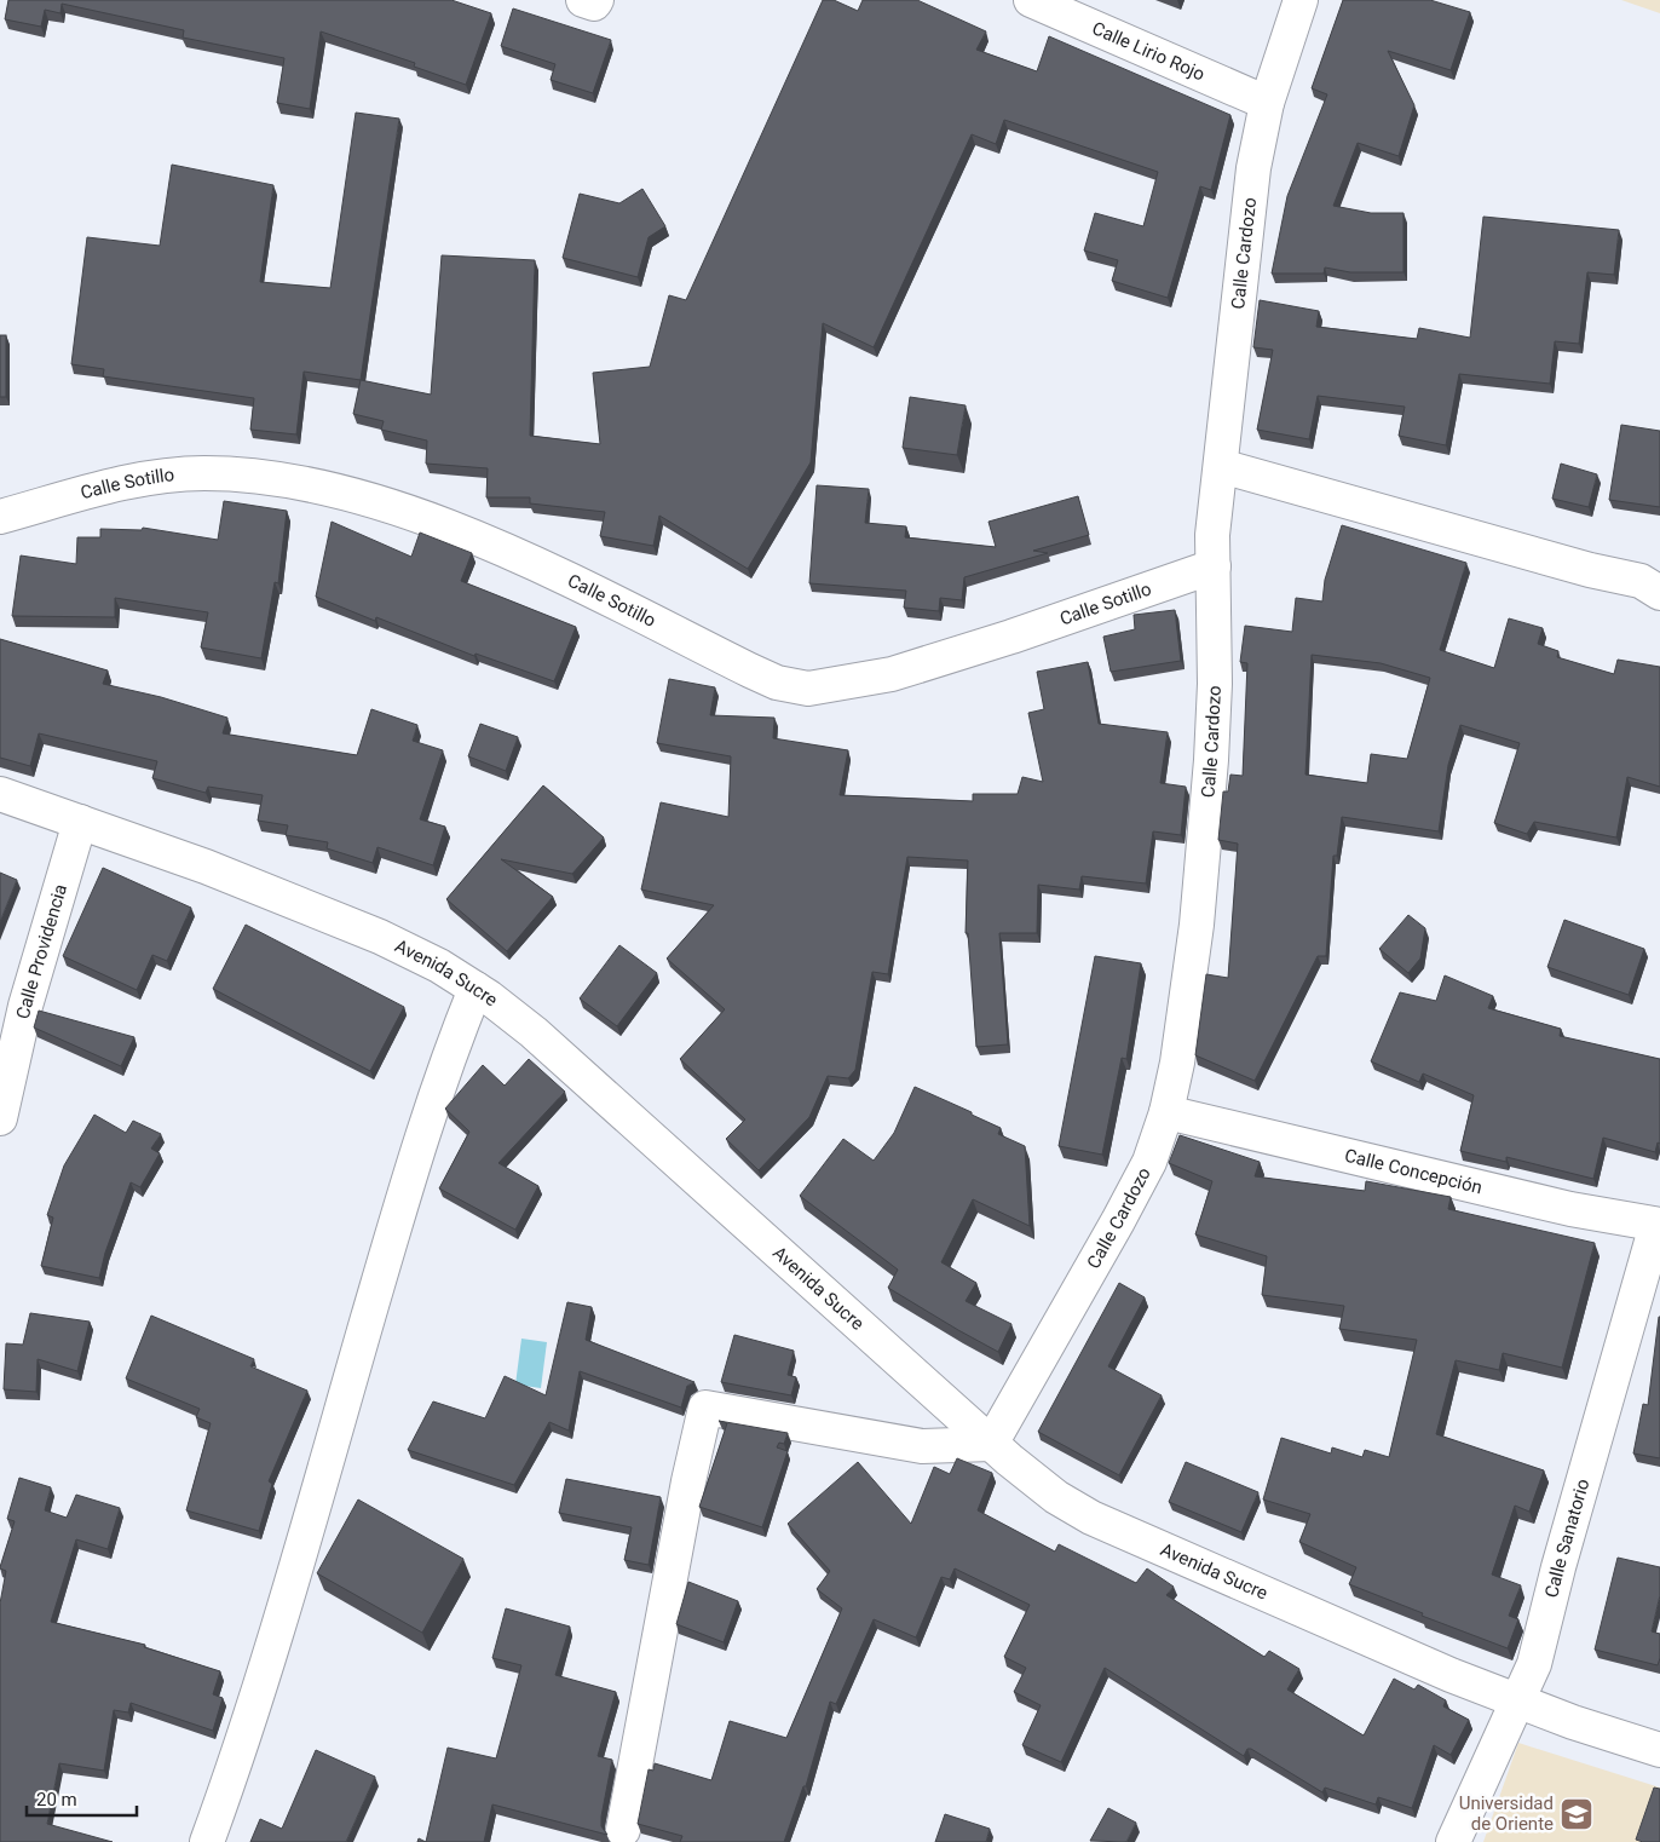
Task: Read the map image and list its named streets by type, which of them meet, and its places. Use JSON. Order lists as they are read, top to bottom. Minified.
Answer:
{"streets":{"street":["Calle Lirio Rojo","Calle Cardozo","Calle Sotillo","Calle Providencia","Avenida Sucre","Calle Concepción","Calle Sanatorio"]},"crossings":[["Calle Lirio Rojo","Calle Cardozo"],["Calle Cardozo","Calle Sotillo"],["Calle Cardozo","Avenida Sucre"],["Calle Cardozo","Calle Concepción"],["Calle Providencia","Avenida Sucre"],["Avenida Sucre","Calle Sanatorio"],["Calle Concepción","Calle Sanatorio"]],"places":{"school or university":["Universidad de Oriente"]},"scale_bar":"20 m"}
